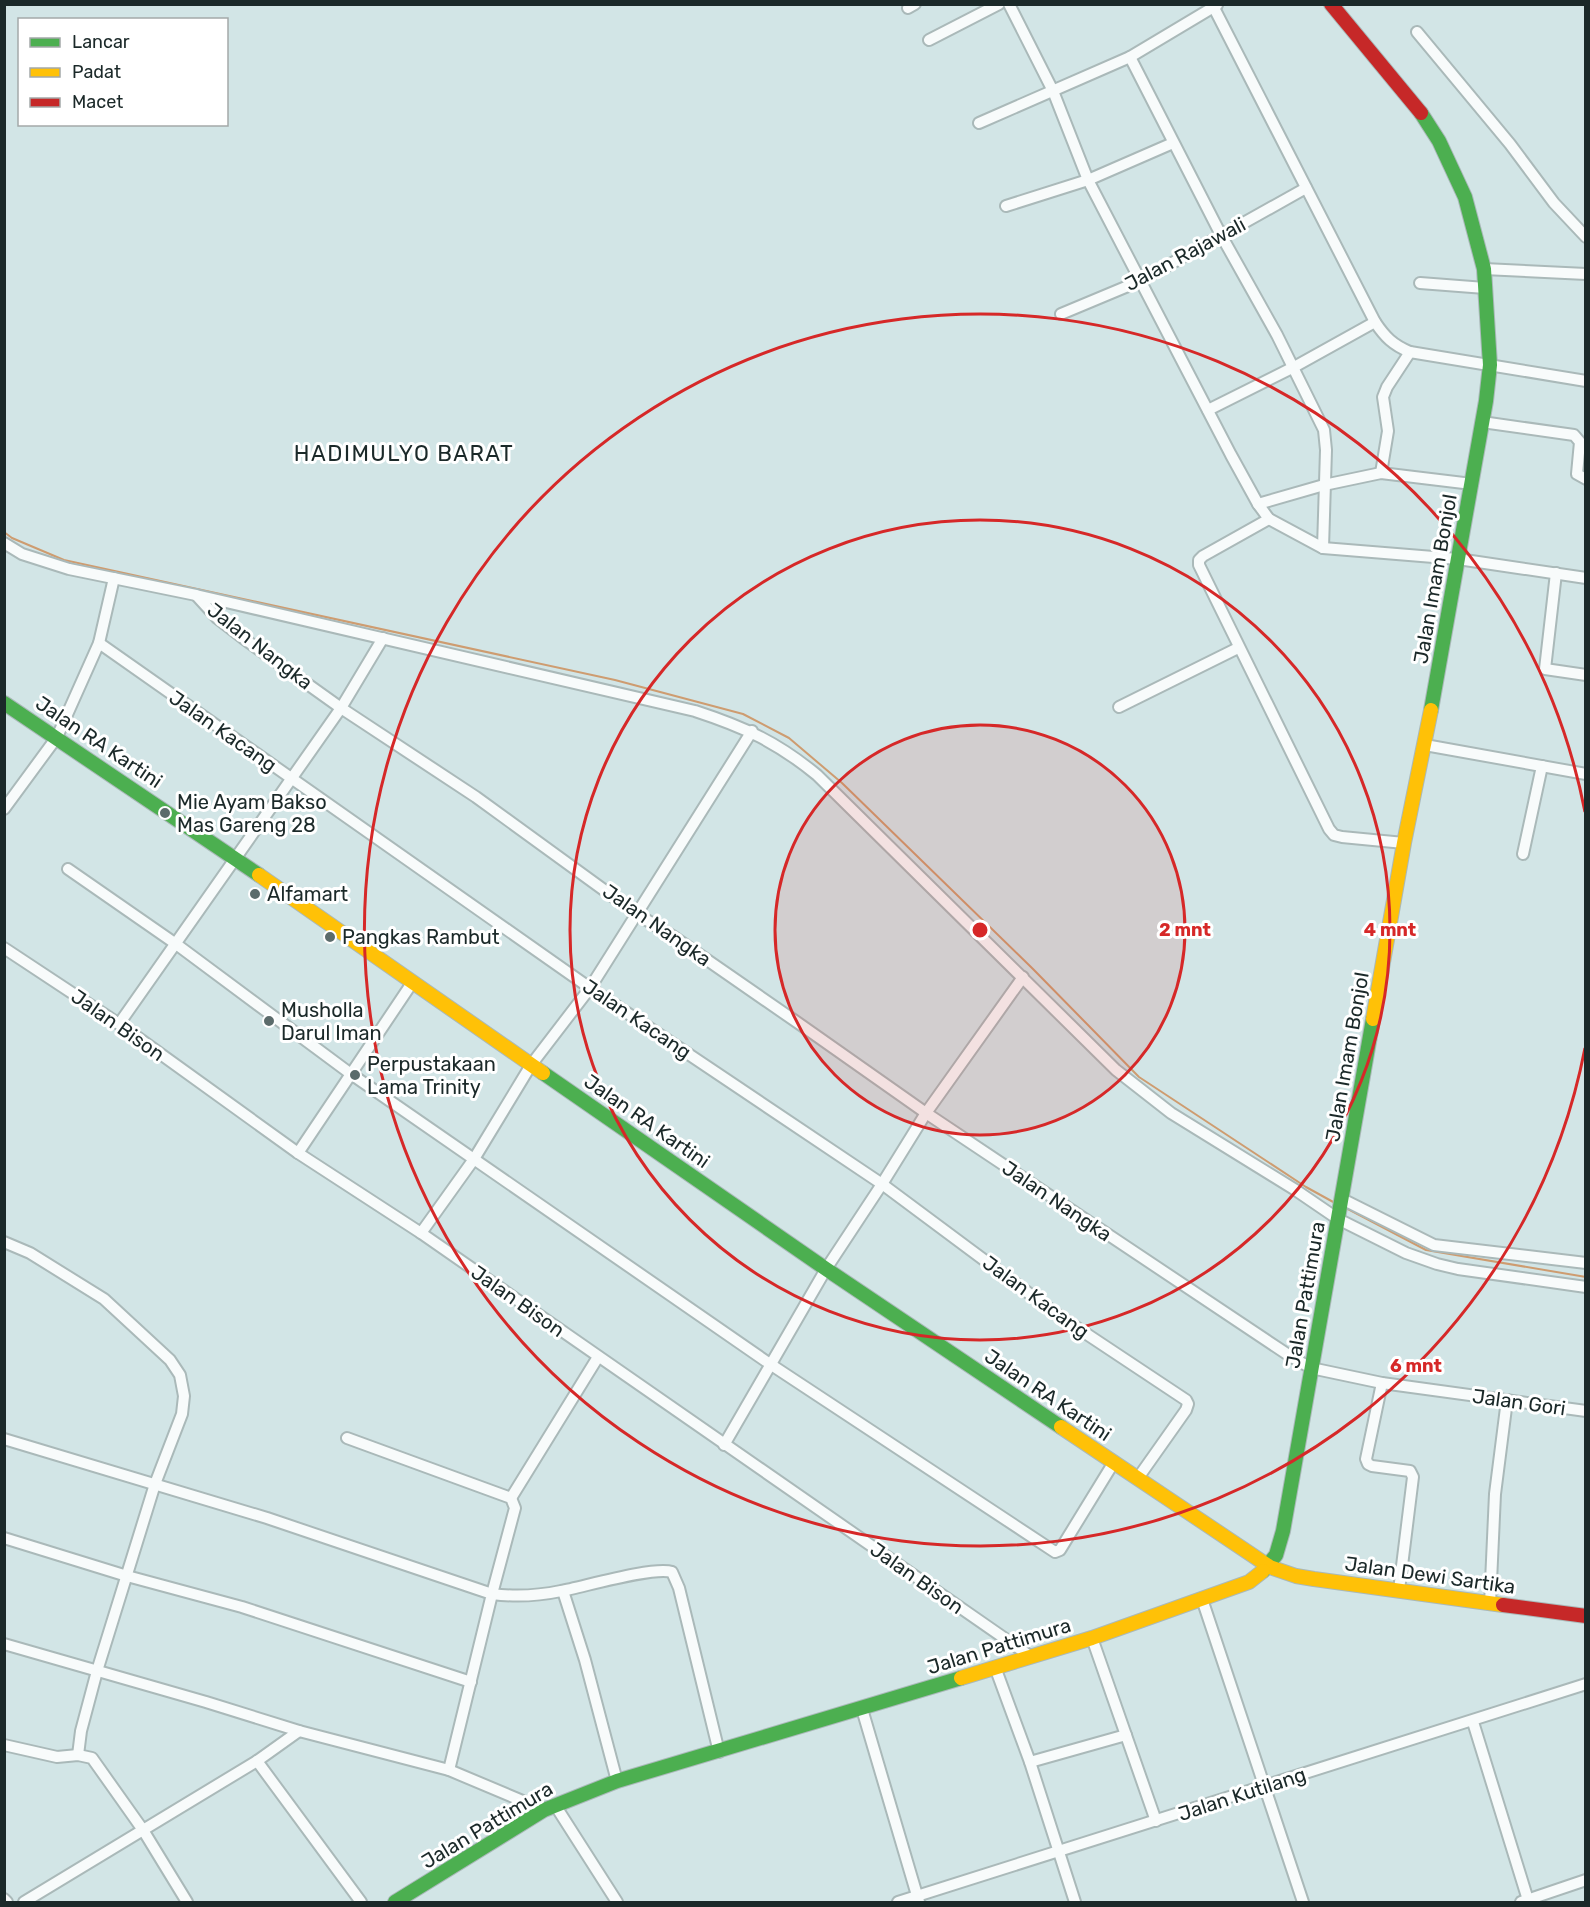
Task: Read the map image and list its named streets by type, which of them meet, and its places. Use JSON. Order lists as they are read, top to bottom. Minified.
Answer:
{"streets":{"main road":["Jalan Imam Bonjol","Jalan RA Kartini","Jalan Pattimura","Jalan Dewi Sartika"],"street":["Jalan Rajawali","Jalan Nangka","Jalan Kacang","Jalan Bison","Jalan Gori","Jalan Kutilang"]},"crossings":[["Jalan Imam Bonjol","Jalan Pattimura"],["Jalan Nangka","Jalan Pattimura"],["Jalan Nangka","Jalan Gori"],["Jalan Kacang","Jalan RA Kartini"],["Jalan RA Kartini","Jalan Pattimura"],["Jalan RA Kartini","Jalan Dewi Sartika"],["Jalan Bison","Jalan Pattimura"],["Jalan Pattimura","Jalan Gori"],["Jalan Pattimura","Jalan Dewi Sartika"]],"districts":["HADIMULYO BARAT"],"places":["Mie Ayam Bakso Mas Gareng 28","Alfamart","Pangkas Rambut","Musholla Darul Iman","Perpustakaan Lama Trinity"],"legend":["Lancar","Padat","Macet"],"rings":["2 mnt","4 mnt","6 mnt"]}
